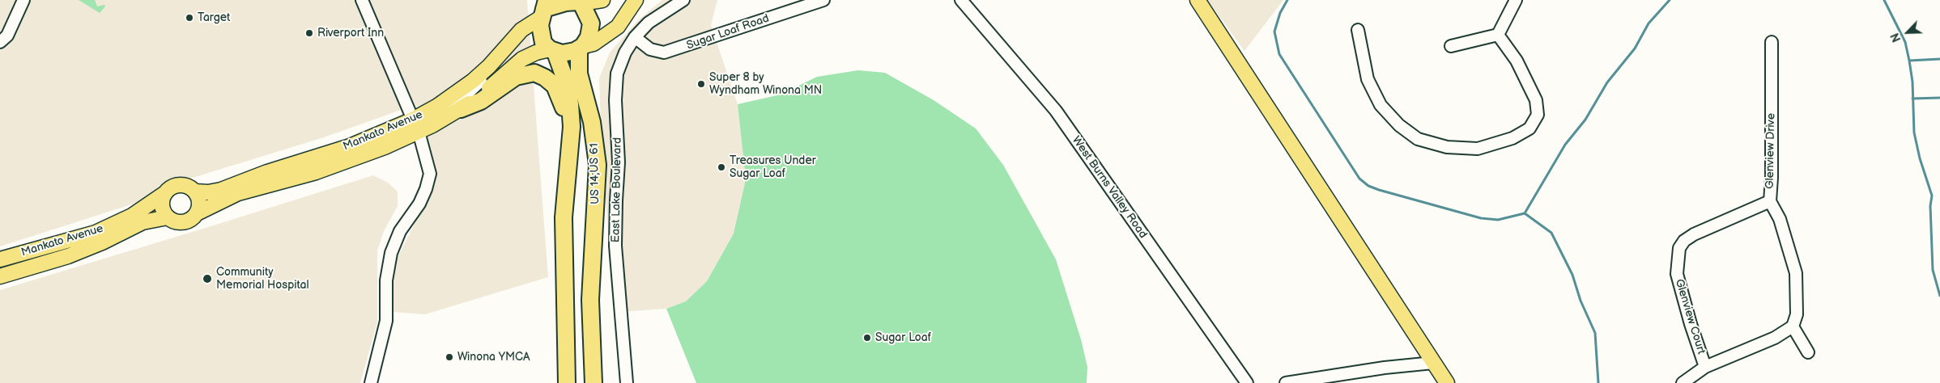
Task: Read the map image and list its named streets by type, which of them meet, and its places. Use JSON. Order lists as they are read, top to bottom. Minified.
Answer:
{"streets":{"highway":["US 14;US 61"],"main road":["Mankato Avenue"],"street":["Sugar Loaf Road","Glenview Drive","West Burns Valley Road","East Lake Boulevard","Glenview Court"]},"crossings":[["Sugar Loaf Road","East Lake Boulevard"],["Mankato Avenue","US 14;US 61"],["Glenview Drive","Glenview Court"]],"places":["Target","Riverport Inn","Super 8 by Wyndham Winona MN","Treasures Under Sugar Loaf","Community Memorial Hospital","Sugar Loaf","Winona YMCA"],"north":"bottom left"}
